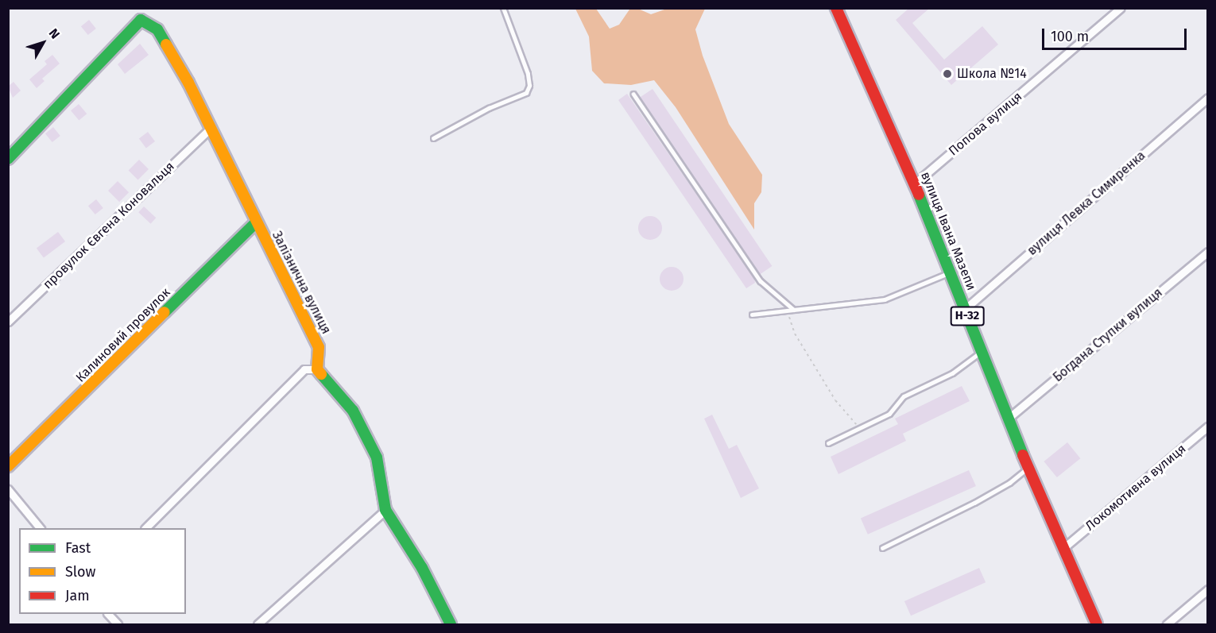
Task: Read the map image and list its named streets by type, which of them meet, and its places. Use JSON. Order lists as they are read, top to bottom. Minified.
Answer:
{"streets":{"street":["Попова вулиця","вулиця Левка Симиренка","провулок Євгена Коновальця","вулиця Івана Мазепи","Залізнична вулиця","Н-32","Калиновий провулок","Богдана Ступки вулиця","Локомотивна вулиця"]},"crossings":[["Попова вулиця","вулиця Івана Мазепи"],["вулиця Левка Симиренка","вулиця Івана Мазепи"],["провулок Євгена Коновальця","Залізнична вулиця"],["вулиця Івана Мазепи","Богдана Ступки вулиця"],["вулиця Івана Мазепи","Локомотивна вулиця"],["Залізнична вулиця","Калиновий провулок"]],"places":["Школа №14"],"legend":["Fast","Slow","Jam"],"scale_bar":"100 m","north":"top right"}
